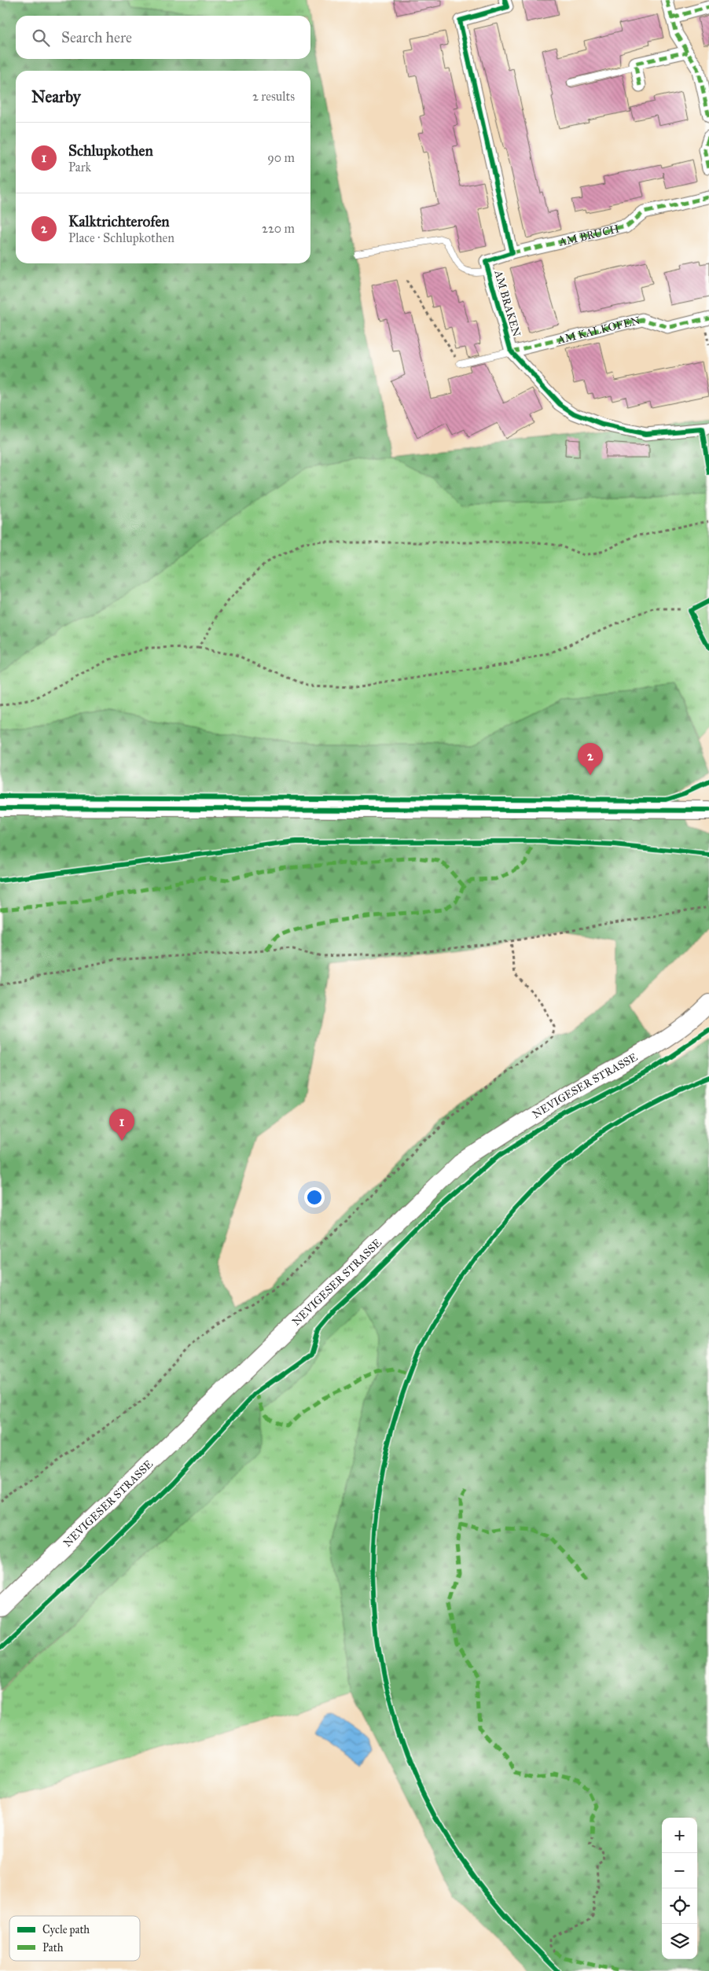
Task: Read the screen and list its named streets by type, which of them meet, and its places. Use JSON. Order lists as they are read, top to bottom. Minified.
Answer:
{"streets":{"main road":["NEVIGESER STRASSE"],"street":["AM BRUCH","AM BRAKEN","AM KALKOFEN"]},"crossings":[["AM BRUCH","AM BRAKEN"],["AM BRAKEN","AM KALKOFEN"]],"legend":["Cycle path","Path"],"page":{"search":"Search here","heading":["Nearby","2 results"],"list":[{"mark":"1","name":"Schlupkothen","note":"Park","value":"90 m"},{"mark":"2","name":"Kalktrichterofen","note":"Place · Schlupkothen","value":"220 m"}],"pins":["2","1"],"map_buttons":["+","−"]}}
